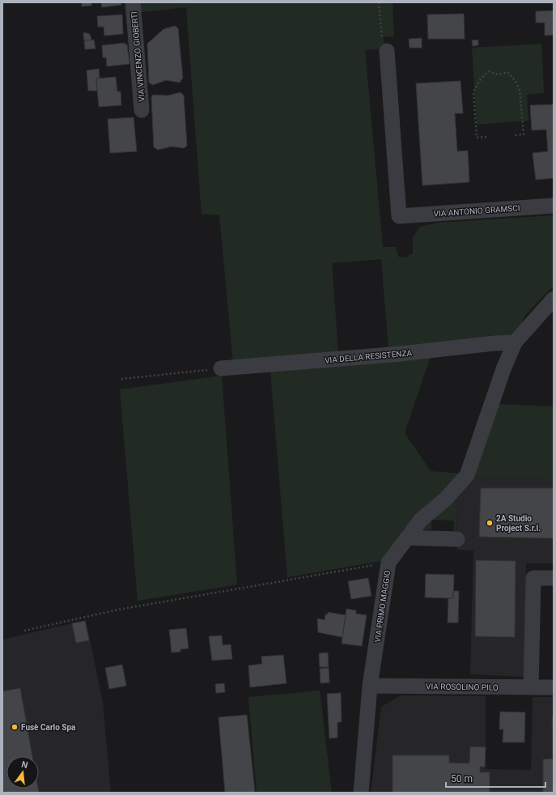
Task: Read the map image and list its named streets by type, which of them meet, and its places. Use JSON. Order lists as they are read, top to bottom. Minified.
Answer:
{"streets":{"street":["VIA VINCENZO GIOBERTI","VIA ANTONIO GRAMSCI","VIA DELLA RESISTENZA","VIA PRIMO MAGGIO","VIA ROSOLINO PILO"]},"crossings":[["VIA DELLA RESISTENZA","VIA PRIMO MAGGIO"],["VIA PRIMO MAGGIO","VIA ROSOLINO PILO"]],"places":["2A Studio Project S.r.l.","Fusè Carlo Spa"],"scale_bar":"50 m","north":"top"}
